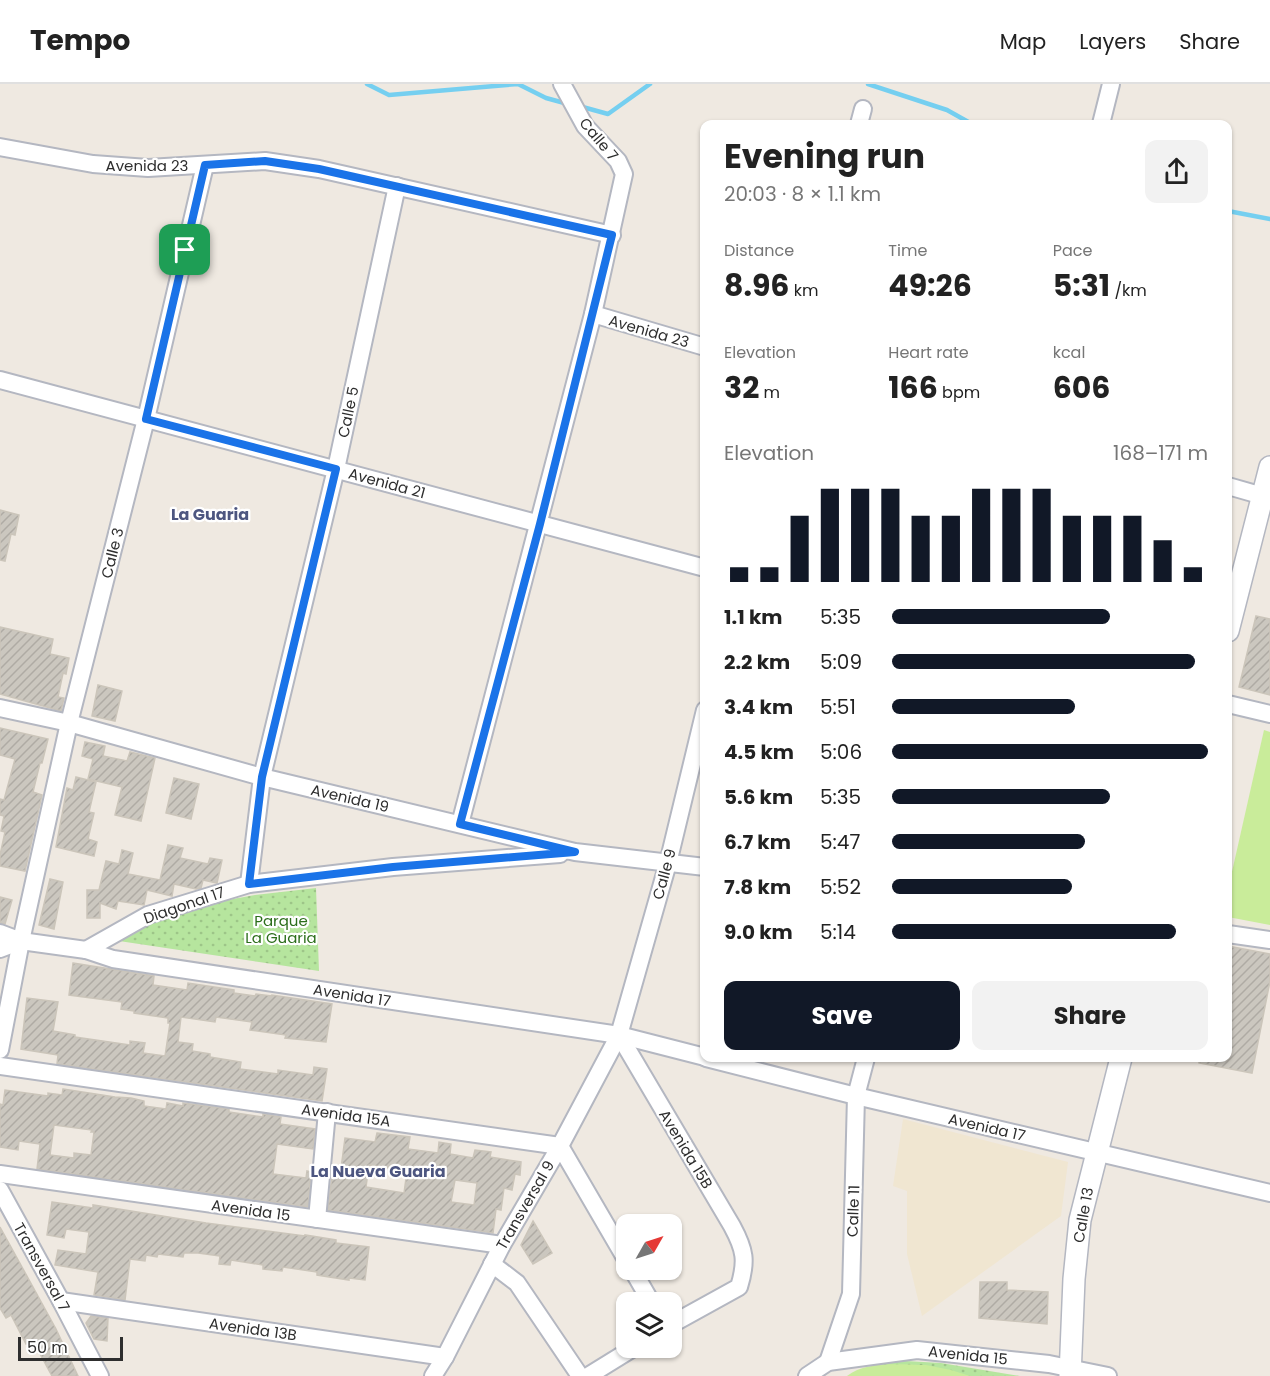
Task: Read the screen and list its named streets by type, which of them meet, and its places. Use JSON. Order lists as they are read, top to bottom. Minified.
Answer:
{"streets":{"street":["Calle 7","Avenida 23","Calle 5","Avenida 21","Calle 3","Avenida 19","Calle 9","Diagonal 17","Avenida 17","Avenida 15A","Avenida 15B","Transversal 9","Avenida 15","Calle 11","Calle 13","Transversal 7","Avenida 13B"]},"crossings":[["Calle 7","Avenida 23"],["Calle 7","Avenida 21"],["Calle 7","Avenida 19"],["Avenida 23","Calle 5"],["Avenida 23","Calle 3"],["Calle 5","Avenida 21"],["Calle 5","Avenida 19"],["Calle 5","Diagonal 17"],["Avenida 21","Calle 3"],["Calle 3","Avenida 19"],["Calle 3","Avenida 17"],["Avenida 19","Calle 9"],["Avenida 19","Diagonal 17"],["Calle 9","Avenida 17"],["Calle 9","Avenida 15B"],["Calle 9","Transversal 9"],["Diagonal 17","Avenida 17"],["Avenida 17","Avenida 15B"],["Avenida 17","Transversal 9"],["Avenida 17","Calle 11"],["Avenida 17","Calle 13"],["Avenida 15A","Transversal 9"],["Avenida 15B","Transversal 9"],["Transversal 9","Avenida 15"],["Transversal 9","Avenida 13B"],["Avenida 15","Calle 11"],["Avenida 15","Calle 13"],["Transversal 7","Avenida 13B"]],"districts":["La Guaria","La Nueva Guaria"],"parks":["Parque La Guaria"],"scale_bar":"50 m","north":"top right","page":{"header":"Tempo","nav":["Map","Layers","Share"],"heading":["Evening run","20:03 · 8 × 1.1 km"],"stats":[["Distance","8.96 km"],["Time","49:26"],["Pace","5:31 /km"],["Elevation","32 m"],["Heart rate","166 bpm"],["kcal","606"]],"chart":["Elevation","168–171 m"],"list":[{"name":"1.1 km","note":"5:35"},{"name":"2.2 km","note":"5:09"},{"name":"3.4 km","note":"5:51"},{"name":"4.5 km","note":"5:06"},{"name":"5.6 km","note":"5:35"},{"name":"6.7 km","note":"5:47"},{"name":"7.8 km","note":"5:52"},{"name":"9.0 km","note":"5:14"}],"buttons":["Save","Share"],"scale":"50 m"}}
